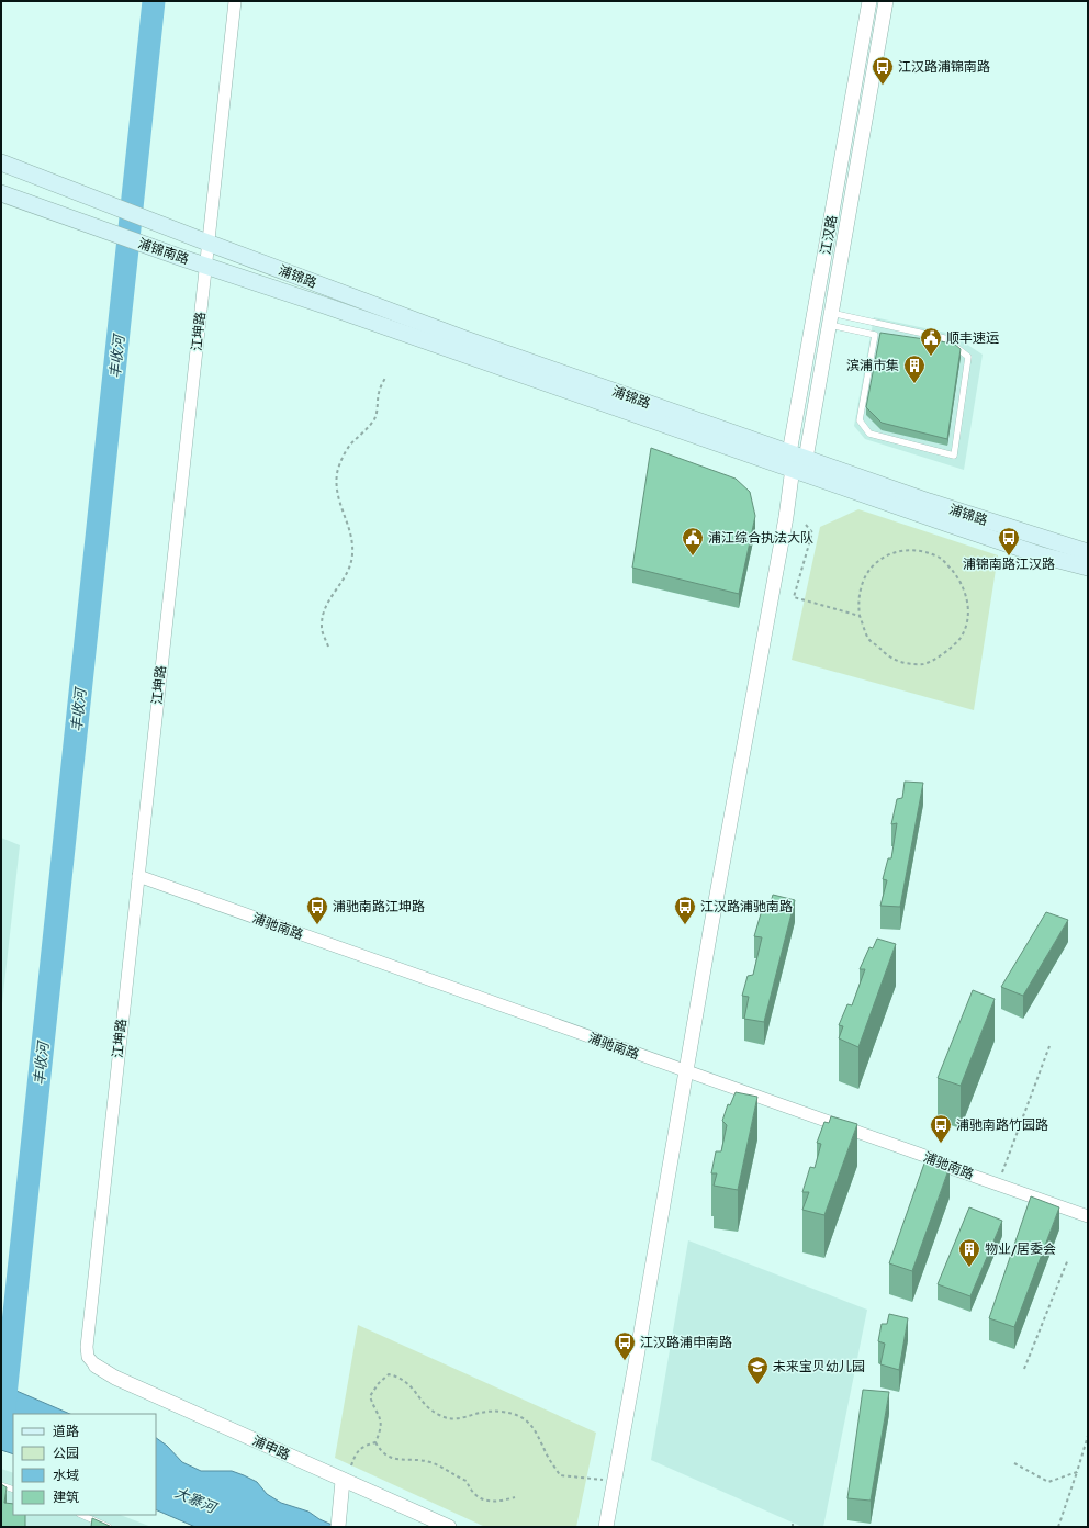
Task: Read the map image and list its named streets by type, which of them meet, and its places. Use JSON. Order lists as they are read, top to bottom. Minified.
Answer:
{"streets":{"main road":["浦锦南路","浦锦路"],"street":["江汉路","江坤路","浦驰南路","浦申路"]},"crossings":[["江汉路","浦锦路"],["浦锦南路","浦锦路"],["浦锦南路","江坤路"],["浦锦路","江坤路"],["江坤路","浦驰南路"],["江坤路","浦申路"]],"water":["丰收河","大寨河"],"places":{"bus stop":["江汉路浦锦南路","浦锦南路江汉路","浦驰南路江坤路","江汉路浦驰南路","浦驰南路竹园路","江汉路浦申南路"],"public building":["顺丰速运","浦江综合执法大队"],"building":["滨浦市集","物业/居委会"],"school or university":["未来宝贝幼儿园"]},"legend":["道路","公园","水域","建筑"]}
